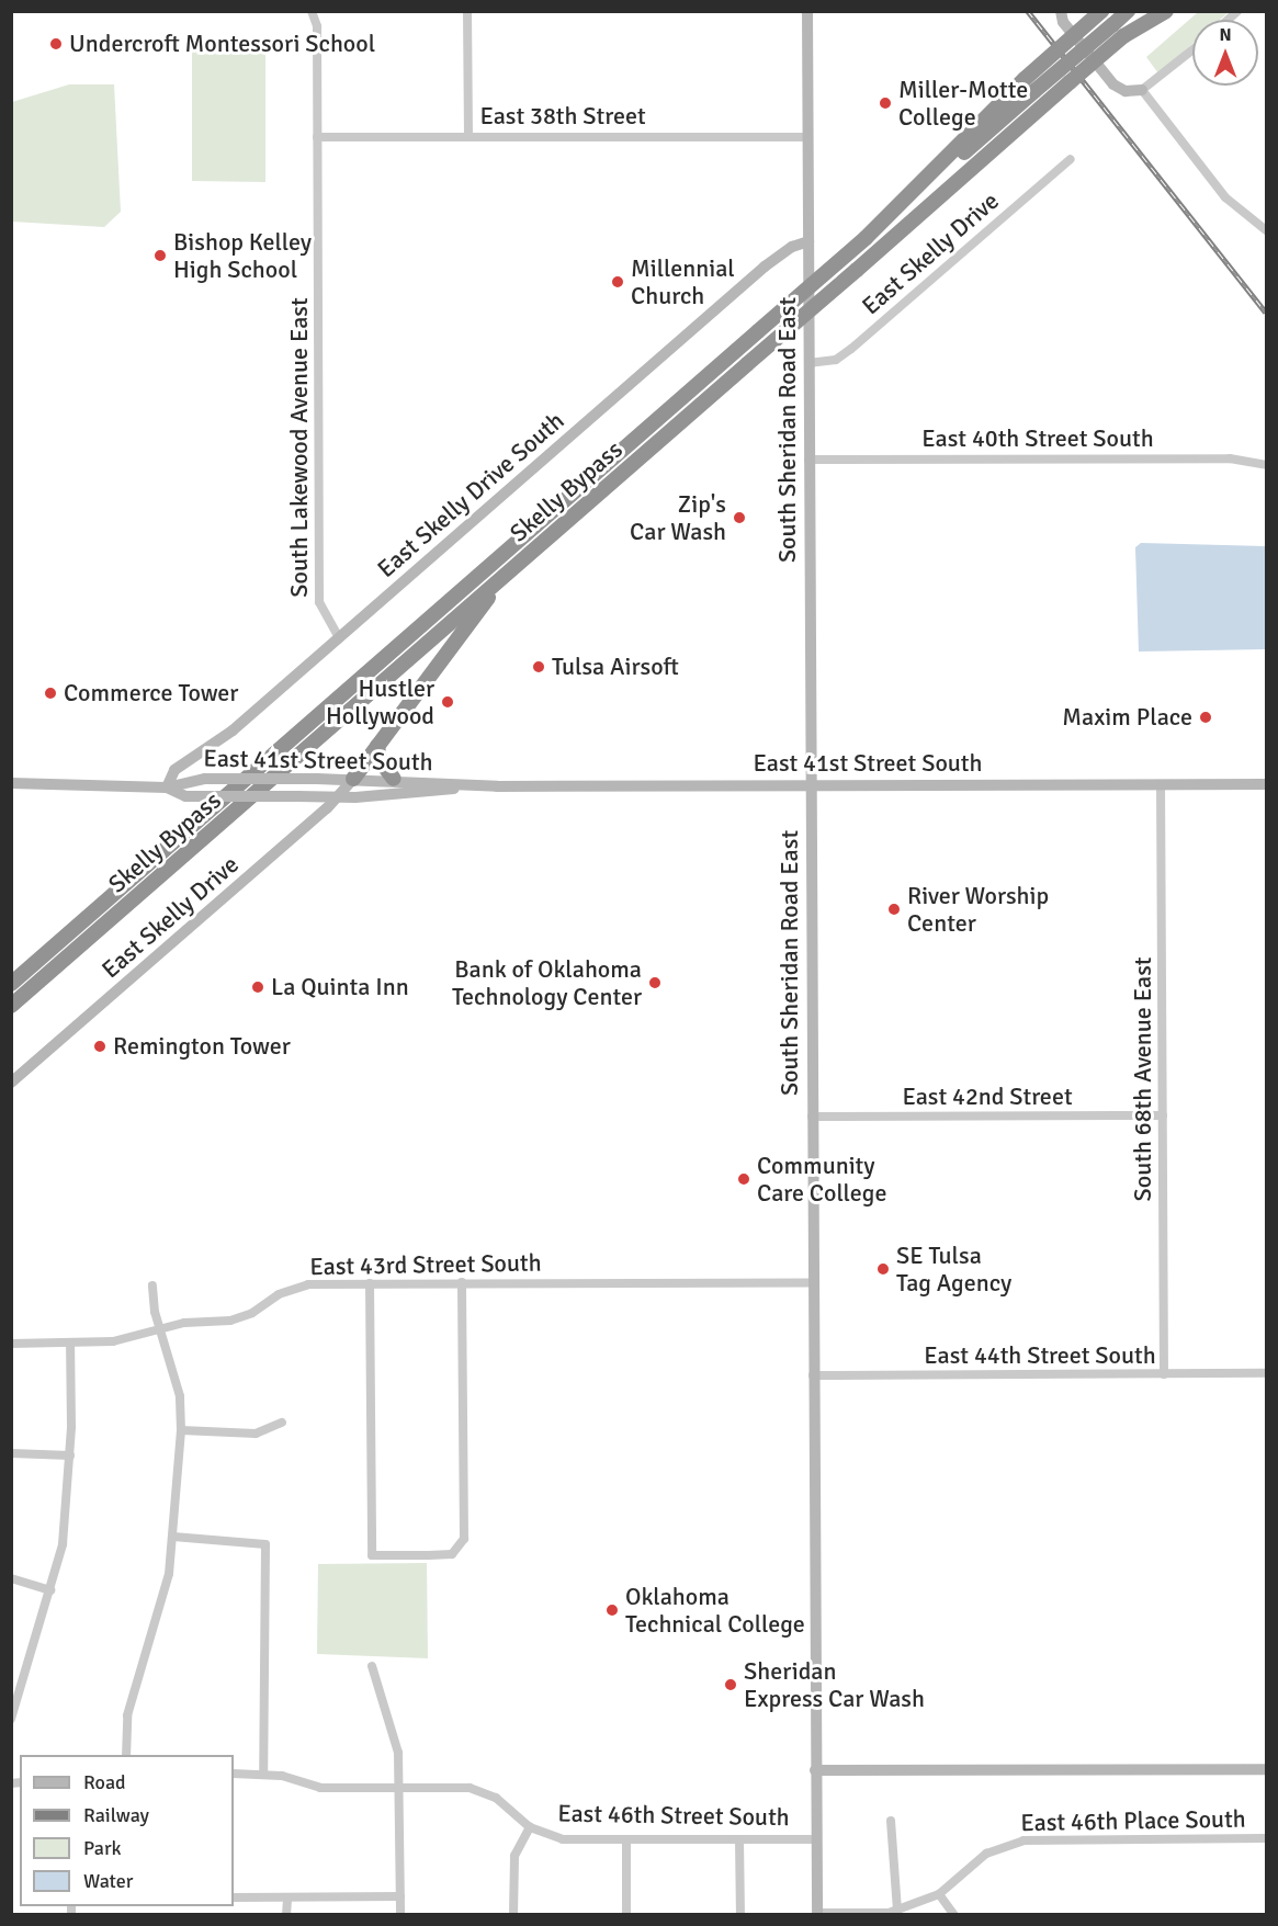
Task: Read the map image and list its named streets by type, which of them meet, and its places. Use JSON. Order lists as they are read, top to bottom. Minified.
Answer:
{"streets":{"highway":["Skelly Bypass"],"main road":["East Skelly Drive","South Sheridan Road East","East Skelly Drive South","East 41st Street South"],"street":["East 38th Street","East 40th Street South","South Lakewood Avenue East","South 68th Avenue East","East 42nd Street","East 43rd Street South","East 44th Street South","East 46th Street South","East 46th Place South"]},"crossings":[["East 38th Street","South Sheridan Road East"],["East 38th Street","South Lakewood Avenue East"],["East Skelly Drive","South Sheridan Road East"],["East Skelly Drive","East 41st Street South"],["South Sheridan Road East","East 40th Street South"],["South Sheridan Road East","East Skelly Drive South"],["South Sheridan Road East","East 41st Street South"],["South Sheridan Road East","East 42nd Street"],["South Sheridan Road East","East 43rd Street South"],["South Sheridan Road East","East 44th Street South"],["South Sheridan Road East","East 46th Street South"],["South Lakewood Avenue East","East Skelly Drive South"],["East Skelly Drive South","East 41st Street South"],["East 41st Street South","South 68th Avenue East"],["South 68th Avenue East","East 42nd Street"],["South 68th Avenue East","East 44th Street South"]],"places":["Undercroft Montessori School","Miller-Motte College","Bishop Kelley High School","Millennial Church","Zip's Car Wash","Tulsa Airsoft","Commerce Tower","Hustler Hollywood","Maxim Place","River Worship Center","Bank of Oklahoma Technology Center","La Quinta Inn","Remington Tower","Community Care College","SE Tulsa Tag Agency","Oklahoma Technical College","Sheridan Express Car Wash"],"legend":["Road","Railway","Park","Water"],"north":"top"}
